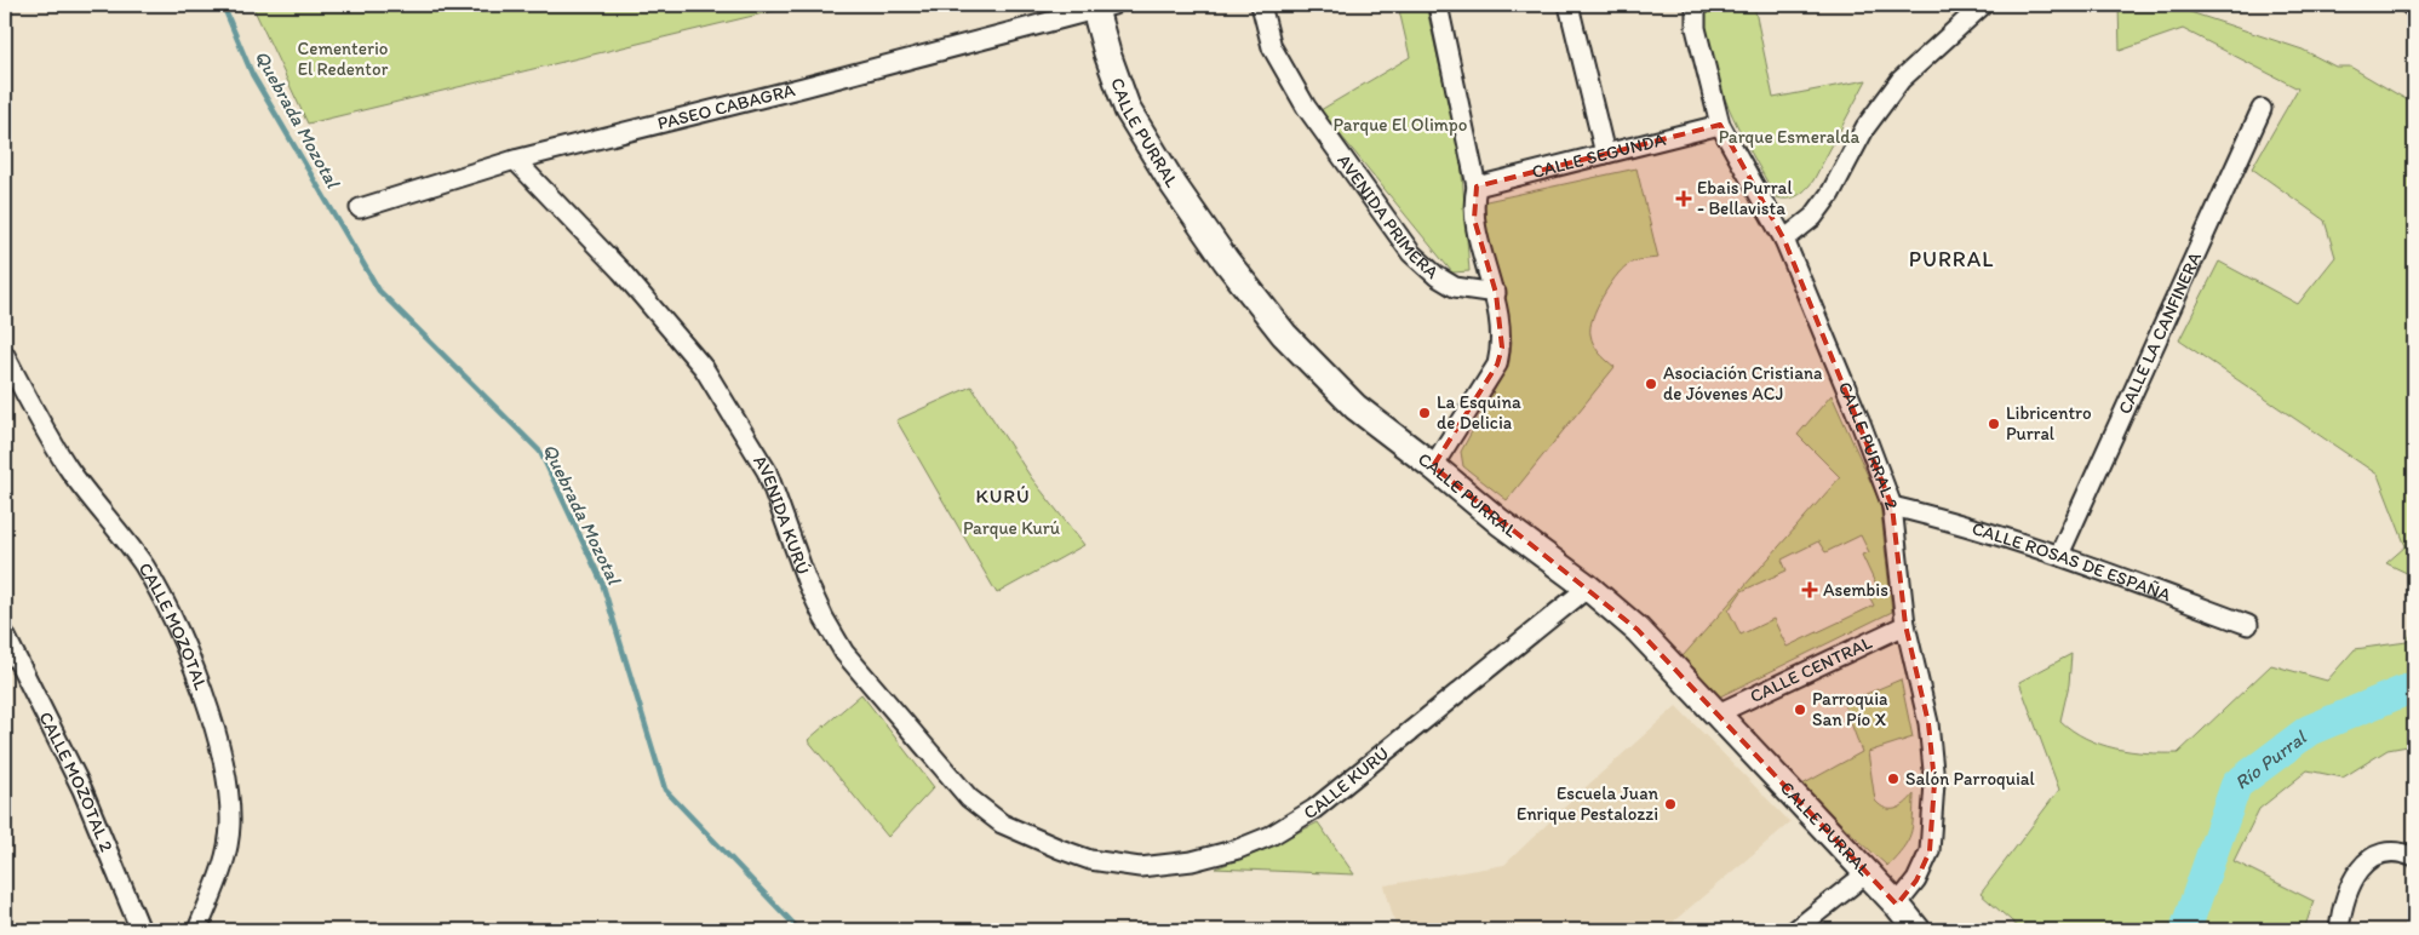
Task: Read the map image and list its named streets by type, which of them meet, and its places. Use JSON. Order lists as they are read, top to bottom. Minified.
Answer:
{"streets":{"street":["PASEO CABAGRA","CALLE PURRAL","CALLE SEGUNDA","AVENIDA PRIMERA","CALLE LA CANFINERA","CALLE PURRAL 2","AVENIDA KURÚ","CALLE ROSAS DE ESPAÑA","CALLE MOZOTAL","CALLE CENTRAL","CALLE MOZOTAL 2","CALLE KURÚ"]},"crossings":[["PASEO CABAGRA","CALLE PURRAL"],["PASEO CABAGRA","AVENIDA KURÚ"],["CALLE PURRAL","CALLE PURRAL 2"],["CALLE PURRAL","CALLE CENTRAL"],["CALLE PURRAL","CALLE KURÚ"],["CALLE SEGUNDA","CALLE PURRAL 2"],["CALLE LA CANFINERA","CALLE ROSAS DE ESPAÑA"],["CALLE PURRAL 2","CALLE ROSAS DE ESPAÑA"],["CALLE PURRAL 2","CALLE CENTRAL"],["AVENIDA KURÚ","CALLE KURÚ"]],"districts":["PURRAL","KURÚ"],"water":["Quebrada Mozotal","Río Purral"],"parks":["Cementerio El Redentor","Parque El Olimpo","Parque Esmeralda","Parque Kurú"],"places":{"health":["Ebais Purral - Bellavista","Asembis"],"other":["Asociación Cristiana de Jóvenes ACJ","La Esquina de Delicia","Libricentro Purral","Parroquia San Pío X","Salón Parroquial","Escuela Juan Enrique Pestalozzi"]}}
